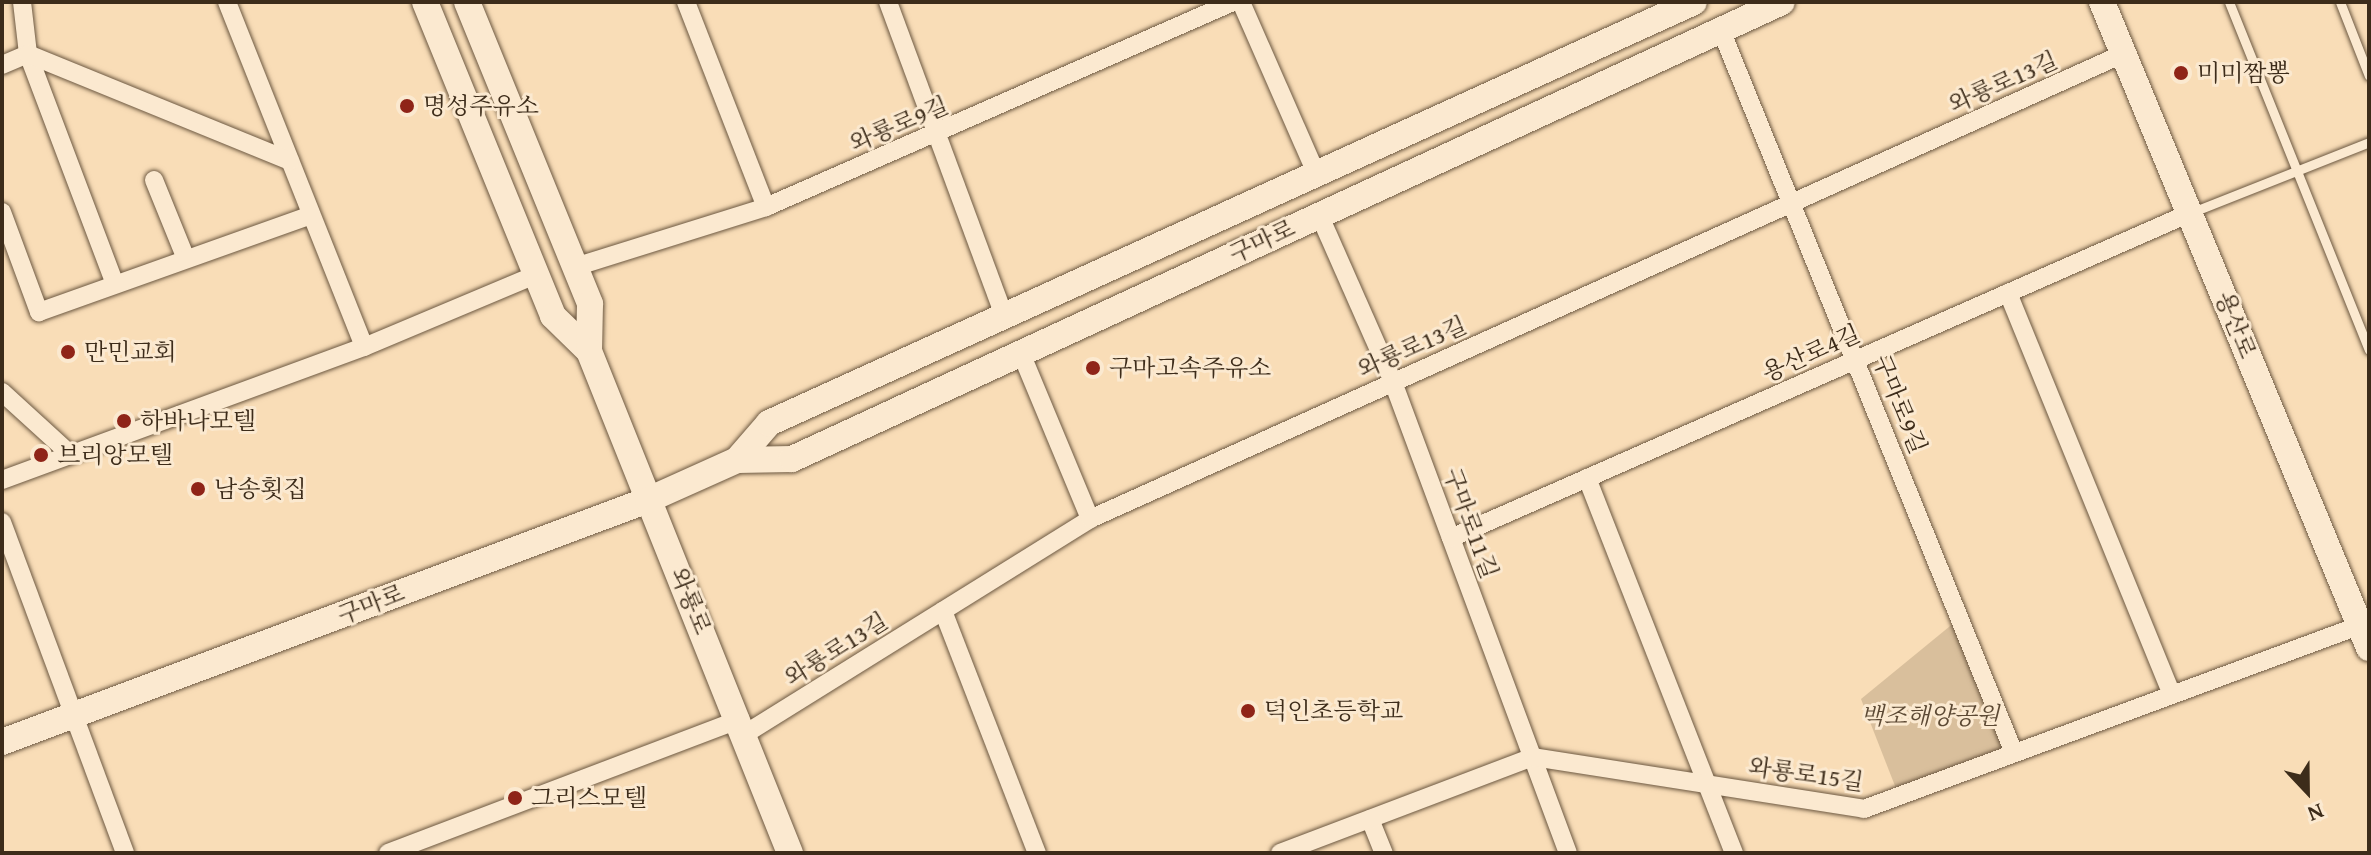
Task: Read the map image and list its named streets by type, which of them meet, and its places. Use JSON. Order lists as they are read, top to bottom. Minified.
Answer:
{"streets":{"main road":["구마로","용산로","와룡로"],"street":["와룡로13길","와룡로9길","용산로4길","구마로9길","구마로11길","와룡로15길"]},"crossings":[["와룡로13길","용산로"],["와룡로13길","구마로9길"],["와룡로13길","구마로11길"],["와룡로13길","와룡로"],["와룡로9길","와룡로"],["구마로","구마로9길"],["구마로","구마로11길"],["구마로","와룡로"],["용산로","용산로4길"],["용산로","와룡로15길"],["용산로4길","구마로9길"],["용산로4길","구마로11길"],["구마로9길","와룡로15길"],["구마로11길","와룡로15길"]],"parks":["백조해양공원"],"places":["미미짬뽕","명성주유소","만민교회","구마고속주유소","하바나모텔","브리앙모텔","남송횟집","덕인초등학교","그리스모텔"],"north":"bottom"}
